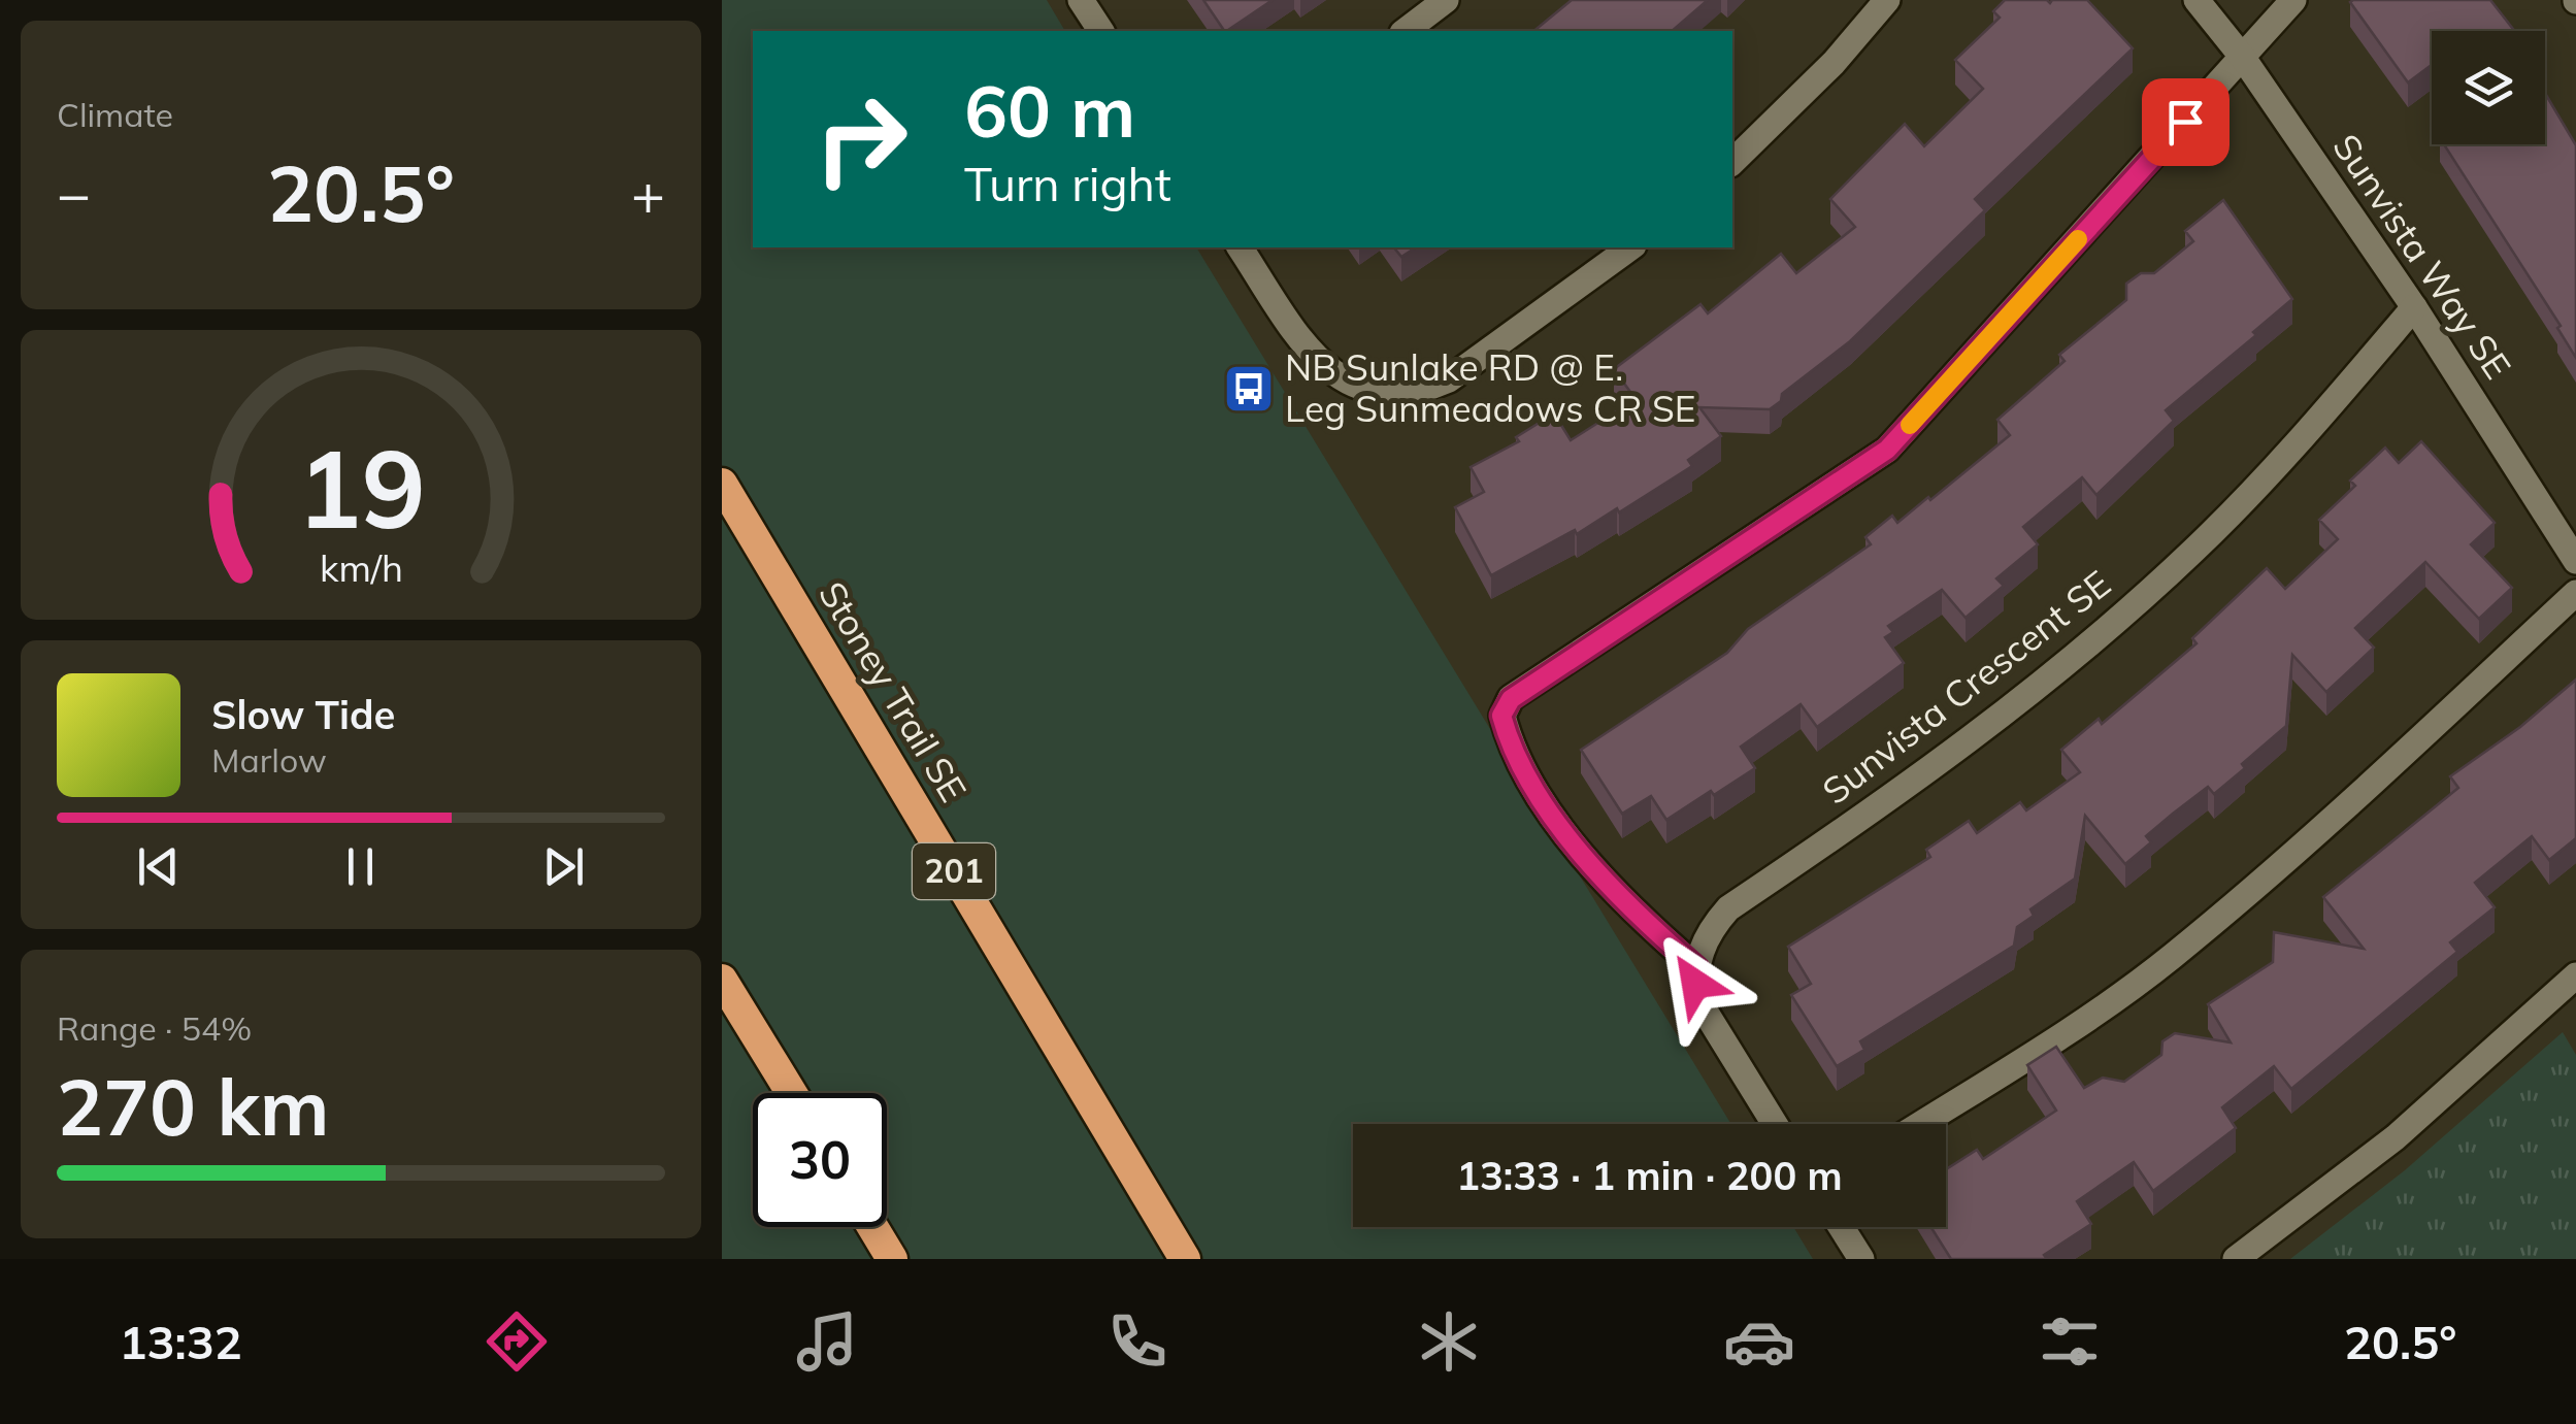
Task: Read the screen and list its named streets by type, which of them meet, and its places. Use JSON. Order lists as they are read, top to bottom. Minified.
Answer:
{"streets":{"highway":["Stoney Trail SE","201"],"street":["Sunvista Way SE","Sunvista Crescent SE"]},"crossings":[["Sunvista Way SE","Sunvista Crescent SE"]],"places":{"bus stop":["NB Sunlake RD @ E. Leg Sunmeadows CR SE"]},"page":{"tile":["Climate",["Range · 54%","270 km"]],"turn":["60 m","Turn right"],"heat":["−","20.5°","+"],"song":["Slow Tide","Marlow"],"limit":"30","trip":"13:33 · 1 min · 200 m","tabs":["13:32","20.5°"],"gauge":["19","km/h"]}}
